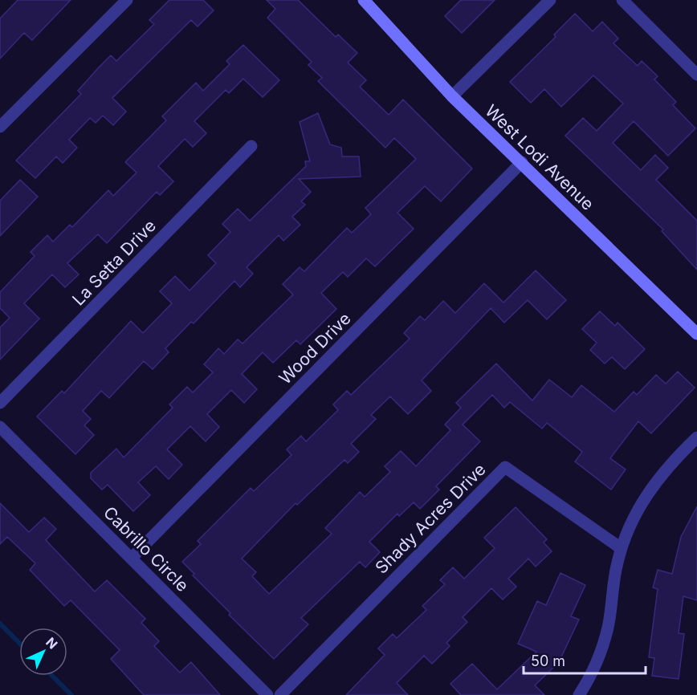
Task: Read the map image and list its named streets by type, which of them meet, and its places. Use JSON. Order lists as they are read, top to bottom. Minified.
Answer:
{"streets":{"main road":["West Lodi Avenue"],"street":["La Setta Drive","Wood Drive","Shady Acres Drive","Cabrillo Circle"]},"crossings":[["West Lodi Avenue","Wood Drive"],["Wood Drive","Cabrillo Circle"]],"scale_bar":"50 m","north":"top right"}
